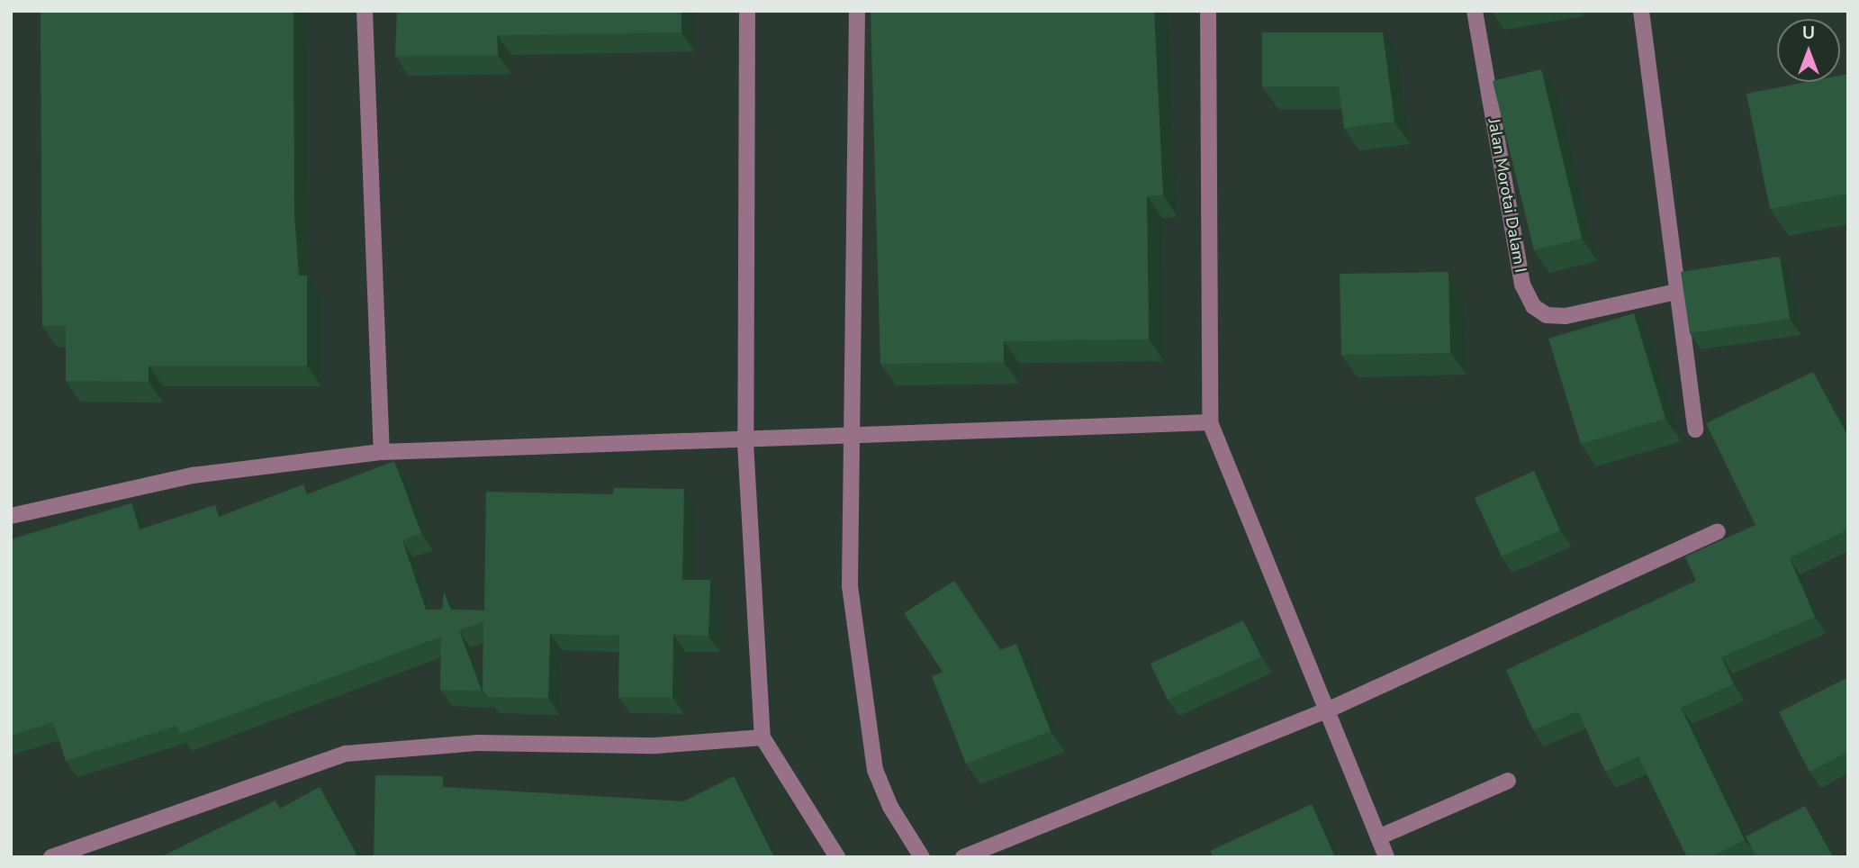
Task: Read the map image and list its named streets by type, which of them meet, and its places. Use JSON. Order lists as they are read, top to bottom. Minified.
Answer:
{"streets":{"street":["Jalan Morotai Dalam I"]},"north":"top"}
